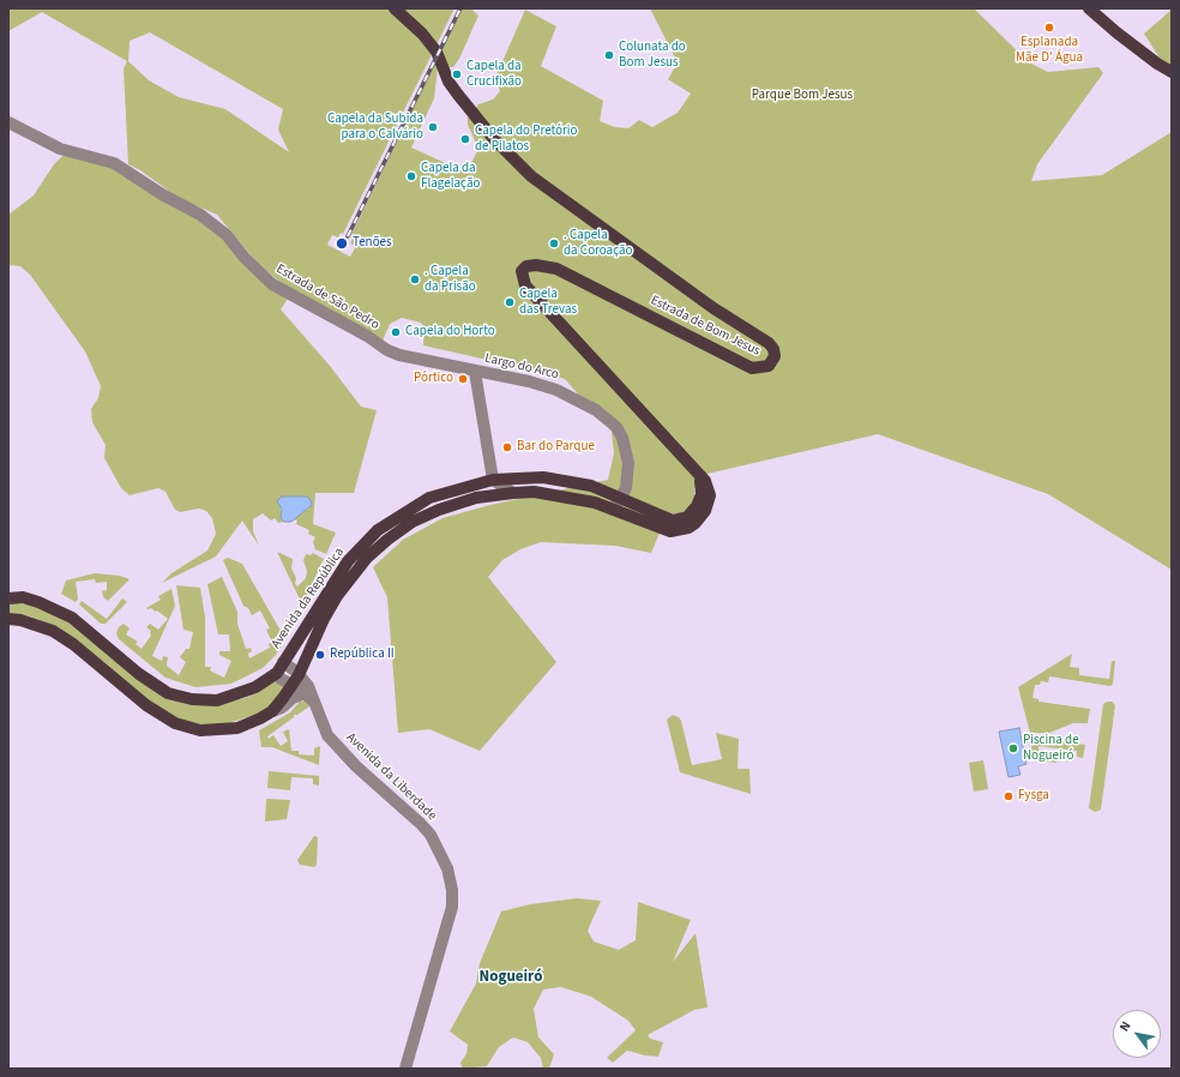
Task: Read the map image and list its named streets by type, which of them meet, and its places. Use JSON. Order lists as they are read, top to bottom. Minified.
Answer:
{"streets":{"main road":["Estrada de Bom Jesus","Avenida da República"],"street":["Estrada de São Pedro","Largo do Arco","Avenida da Liberdade"]},"crossings":[["Estrada de São Pedro","Largo do Arco"],["Estrada de Bom Jesus","Avenida da República"],["Largo do Arco","Avenida da República"]],"districts":["Nogueiró"],"parks":["Parque Bom Jesus"],"places":["Esplanada Mãe D' Água","Colunata do Bom Jesus","Capela da Crucifixão","Capela da Subida para o Calvário","Capela do Pretório de Pilatos","Capela da Flagelação","Tenões",". Capela da Coroação",". Capela da Prisão","Capela das Trevas","Capela do Horto","Pórtico","Bar do Parque","República II","Piscina de Nogueiró","Fysga"],"north":"top left"}
